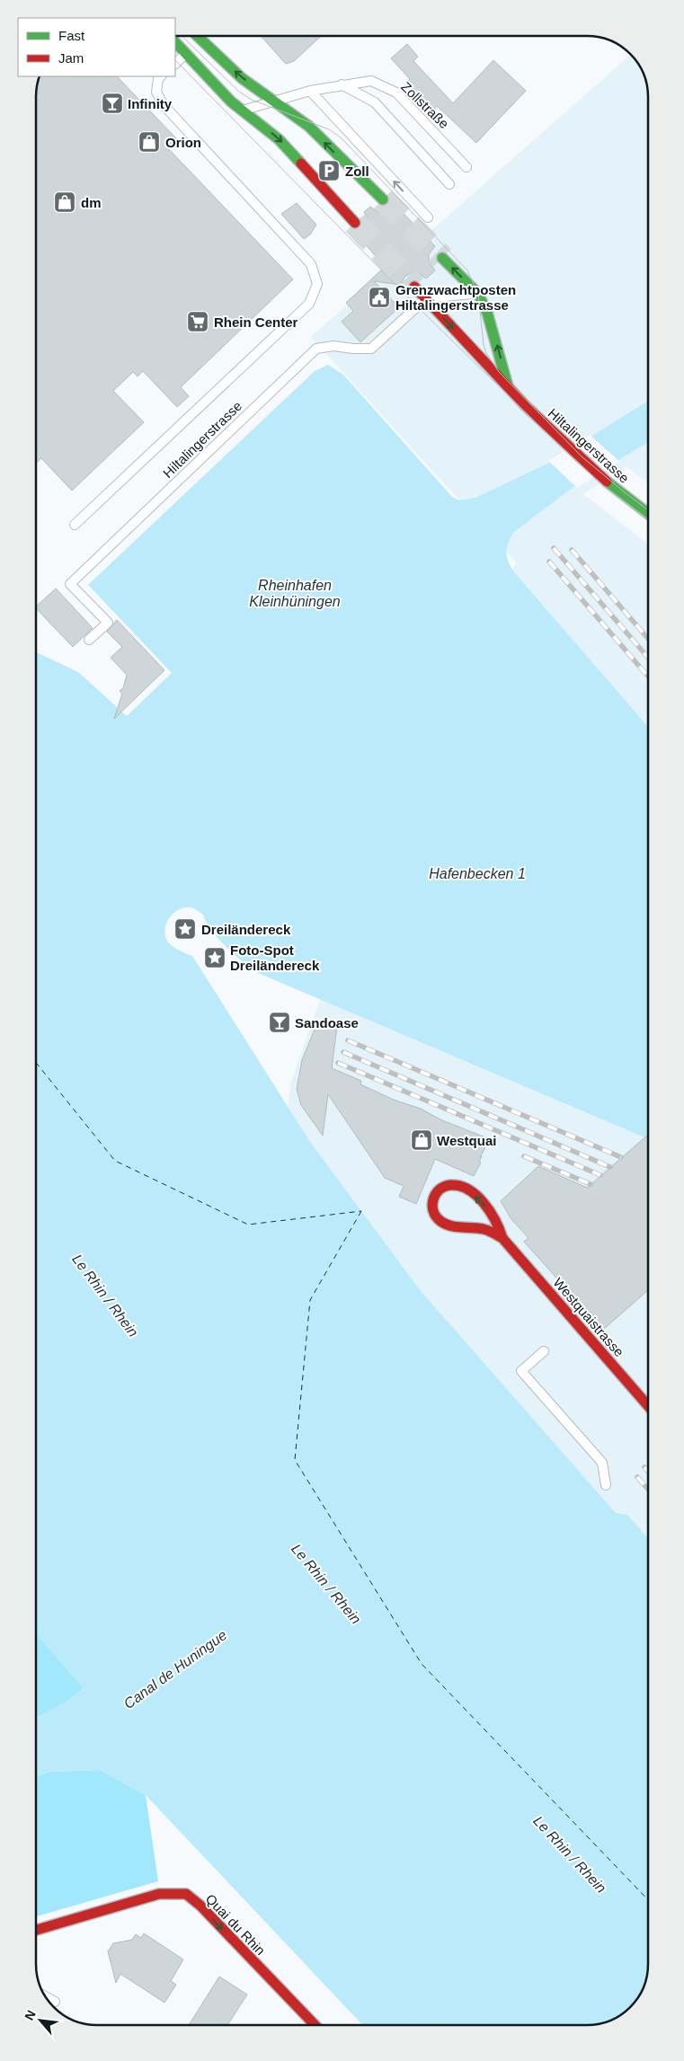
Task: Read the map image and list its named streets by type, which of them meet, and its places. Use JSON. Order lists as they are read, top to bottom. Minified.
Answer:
{"streets":{"main road":["Hiltalingerstrasse","Westquaistrasse","Quai du Rhin"],"lane":["Zollstraße"]},"one_way":["Quai du Rhin"],"water":["Rheinhafen Kleinhüningen","Hafenbecken 1","Le Rhin / Rhein","Canal de Huningue"],"places":{"bar":["Infinity","Sandoase"],"shop":["Orion","dm","Westquai"],"parking":["Zoll"],"public building":["Grenzwachtposten Hiltalingerstrasse"],"supermarket":["Rhein Center"],"place":["Dreiländereck","Foto-Spot Dreiländereck"]},"legend":["Fast","Jam"],"north":"top left"}
